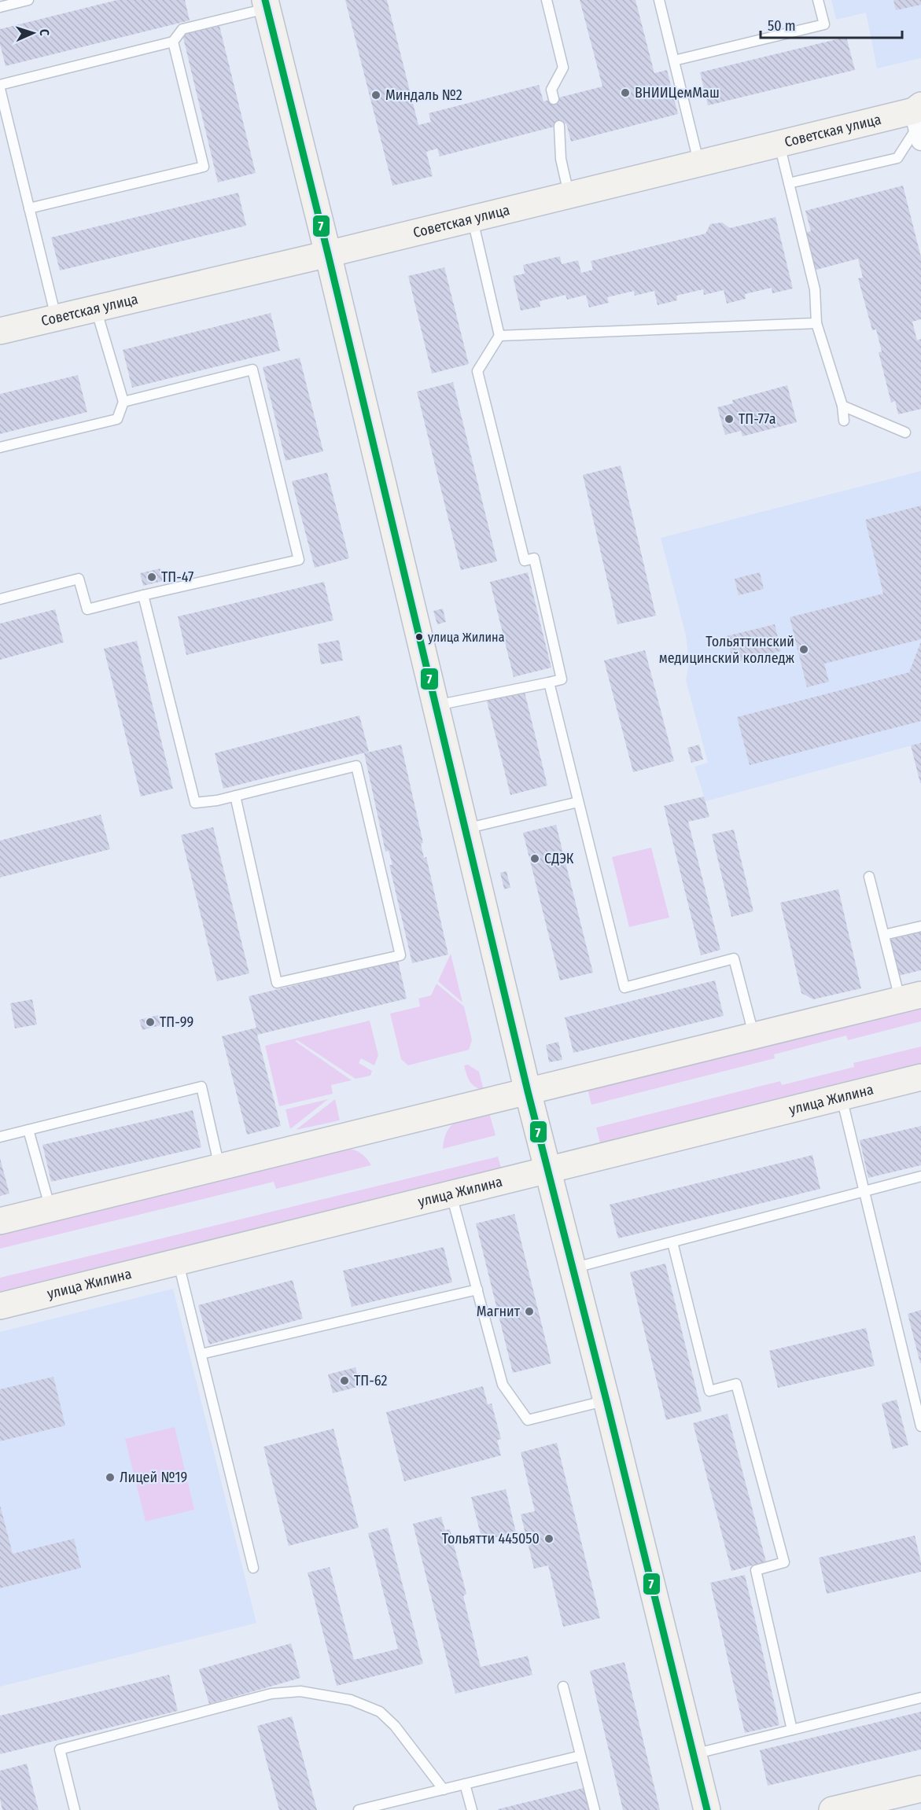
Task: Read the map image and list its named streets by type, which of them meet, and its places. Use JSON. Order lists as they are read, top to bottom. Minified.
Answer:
{"streets":{"main road":["Советская улица","улица Жилина"]},"places":["ВНИИЦемМаш","Миндаль №2","ТП-77а","ТП-47","улица Жилина","Тольяттинский медицинский колледж","СДЭК","ТП-99","Магнит","ТП-62","Лицей №19","Тольятти 445050"],"lines":["transit line 7"],"scale_bar":"50 m","north":"right"}
